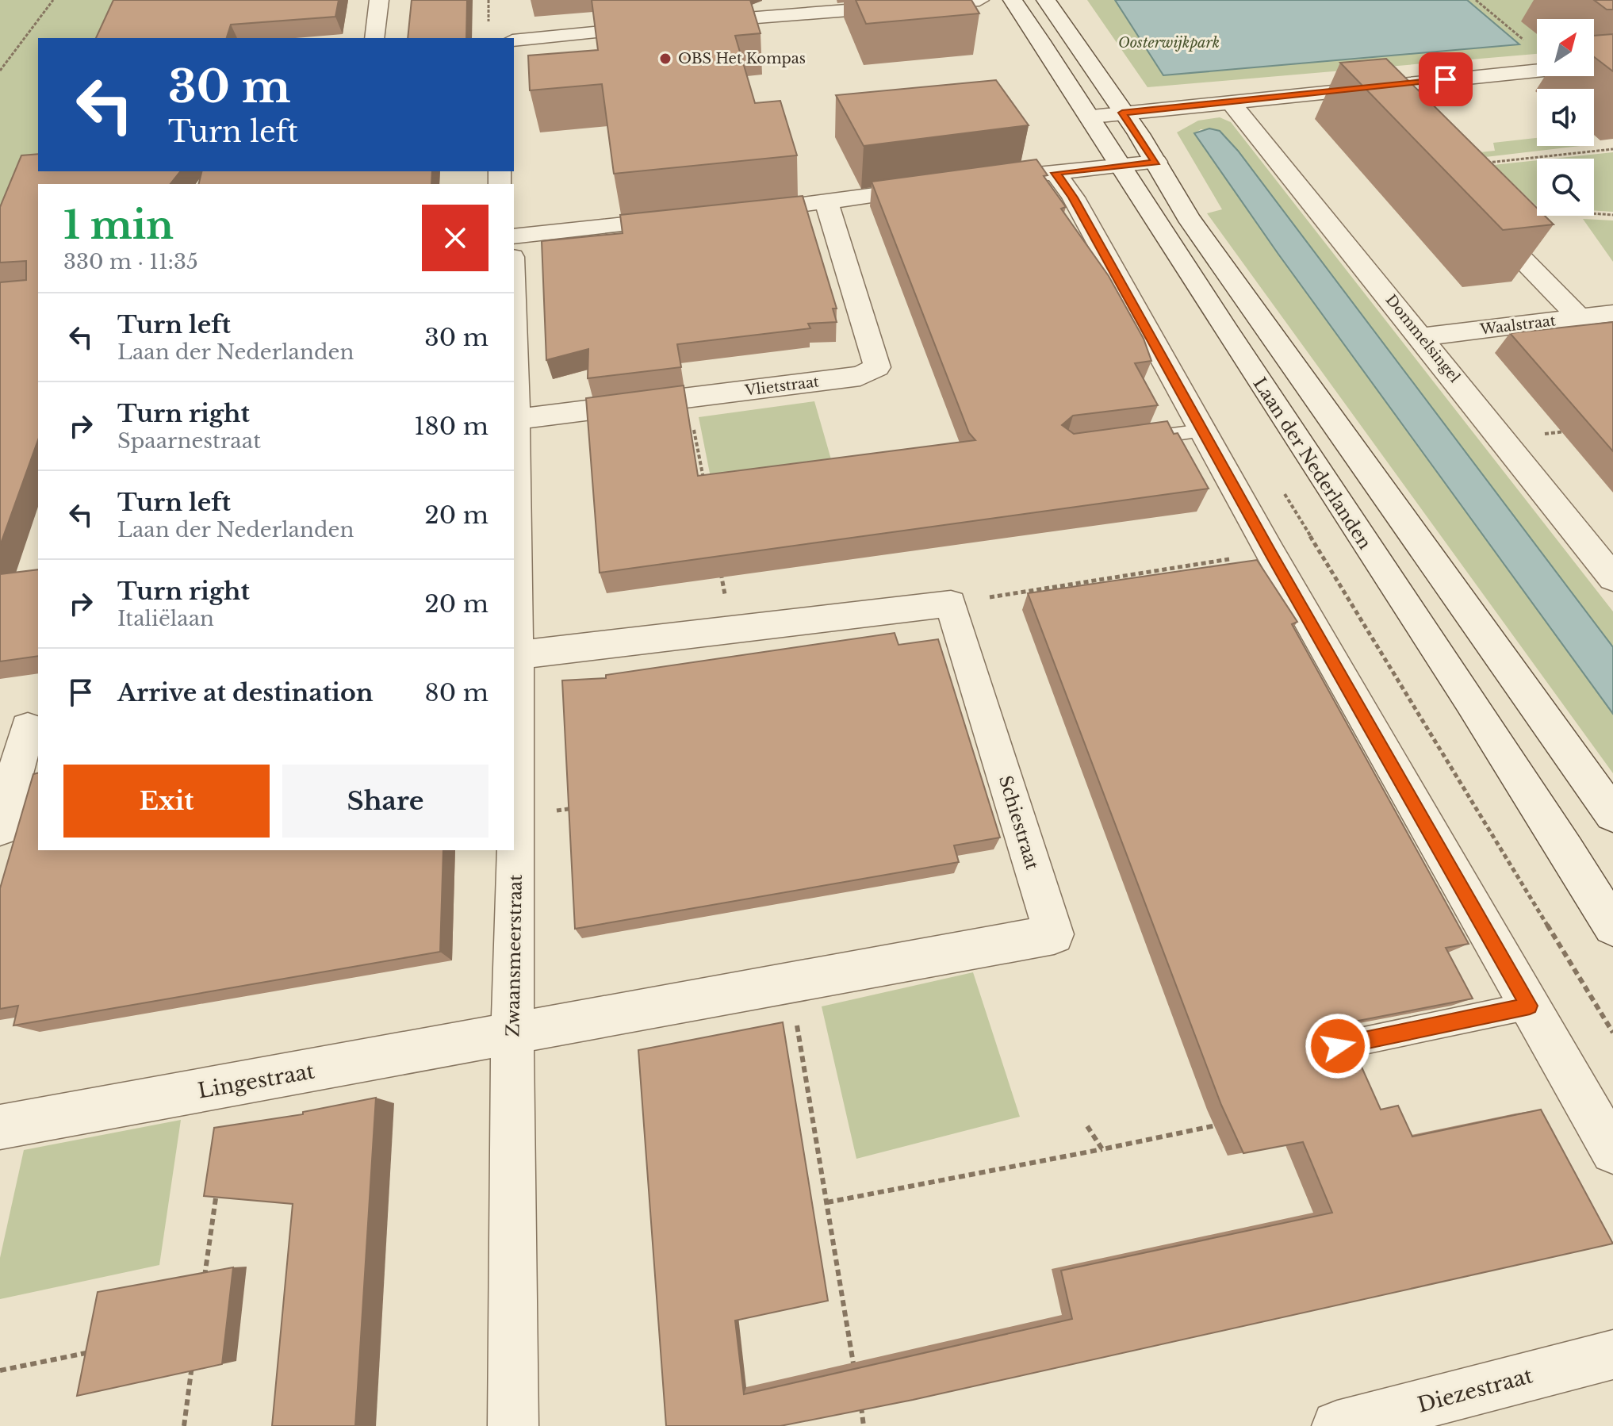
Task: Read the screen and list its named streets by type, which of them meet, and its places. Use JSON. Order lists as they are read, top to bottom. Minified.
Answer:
{"streets":{"street":["Waalstraat","Dommelsingel","Vlietstraat","Laan der Nederlanden","Schiestraat","Zwaansmeerstraat","Lingestraat","Diezestraat"]},"crossings":[["Waalstraat","Dommelsingel"],["Vlietstraat","Zwaansmeerstraat"],["Schiestraat","Zwaansmeerstraat"],["Schiestraat","Lingestraat"],["Zwaansmeerstraat","Lingestraat"]],"parks":["Oosterwijkpark"],"places":["OBS Het Kompas"],"north":"top right","page":{"turn":["30 m","Turn left"],"heading":["1 min","330 m · 11:35"],"list":[{"name":"Turn left","note":"Laan der Nederlanden","value":"30 m"},{"name":"Turn right","note":"Spaarnestraat","value":"180 m"},{"name":"Turn left","note":"Laan der Nederlanden","value":"20 m"},{"name":"Turn right","note":"Italiëlaan","value":"20 m"},{"name":"Arrive at destination","value":"80 m"}],"buttons":["Exit","Share"]}}
